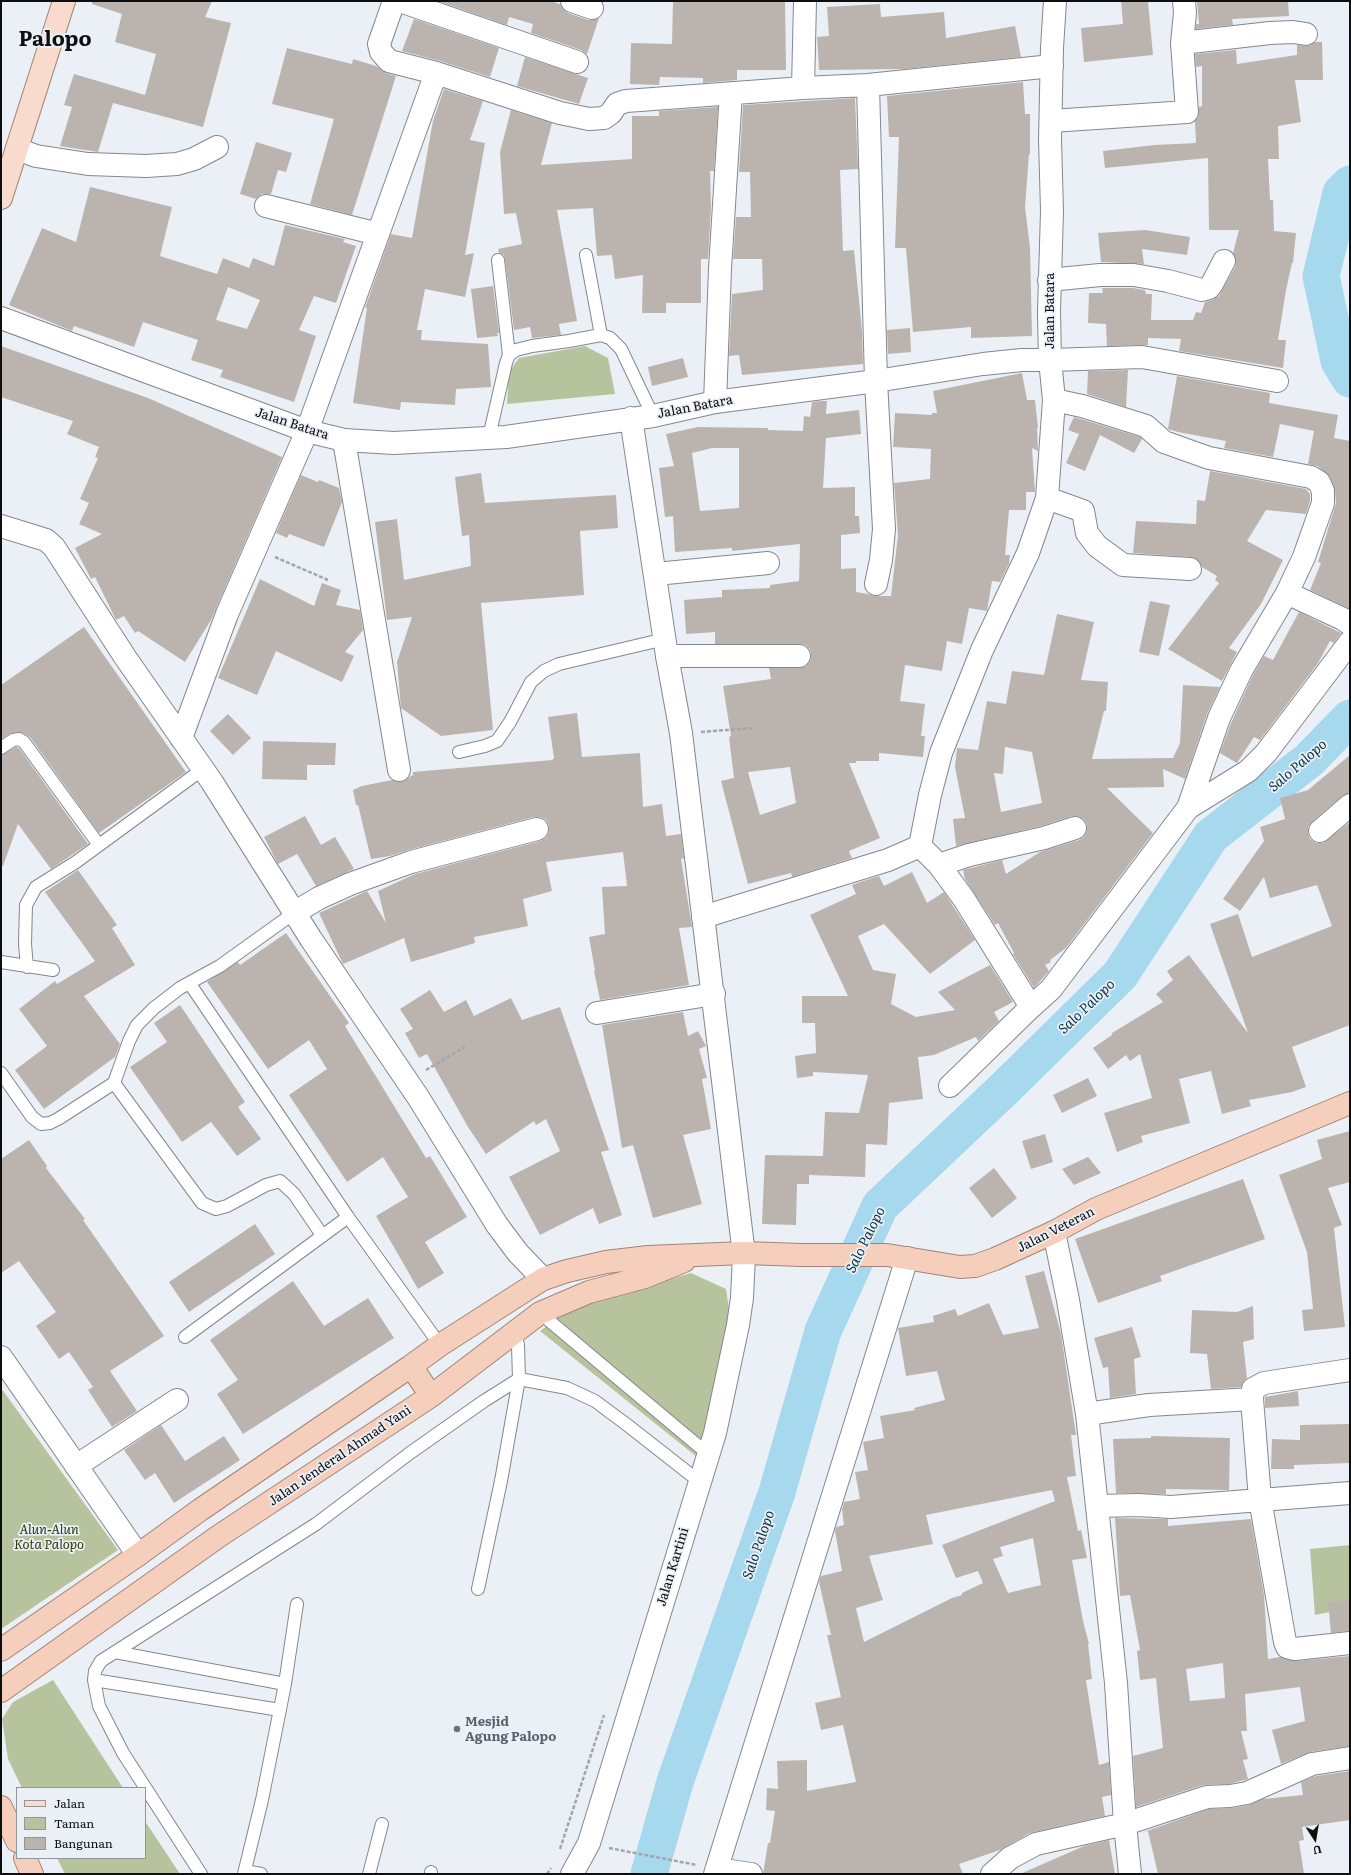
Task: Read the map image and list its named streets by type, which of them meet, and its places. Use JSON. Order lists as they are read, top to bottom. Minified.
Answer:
{"streets":{"highway":["Jalan Veteran","Jalan Jenderal Ahmad Yani"],"street":["Jalan Batara","Jalan Kartini"]},"crossings":[["Jalan Batara","Jalan Kartini"],["Jalan Veteran","Jalan Jenderal Ahmad Yani"],["Jalan Veteran","Jalan Kartini"],["Jalan Jenderal Ahmad Yani","Jalan Kartini"]],"districts":["Palopo"],"water":["Salo Palopo"],"parks":["Alun-Alun Kota Palopo"],"places":["Mesjid Agung Palopo"],"legend":["Jalan","Taman","Bangunan"],"north":"bottom"}
